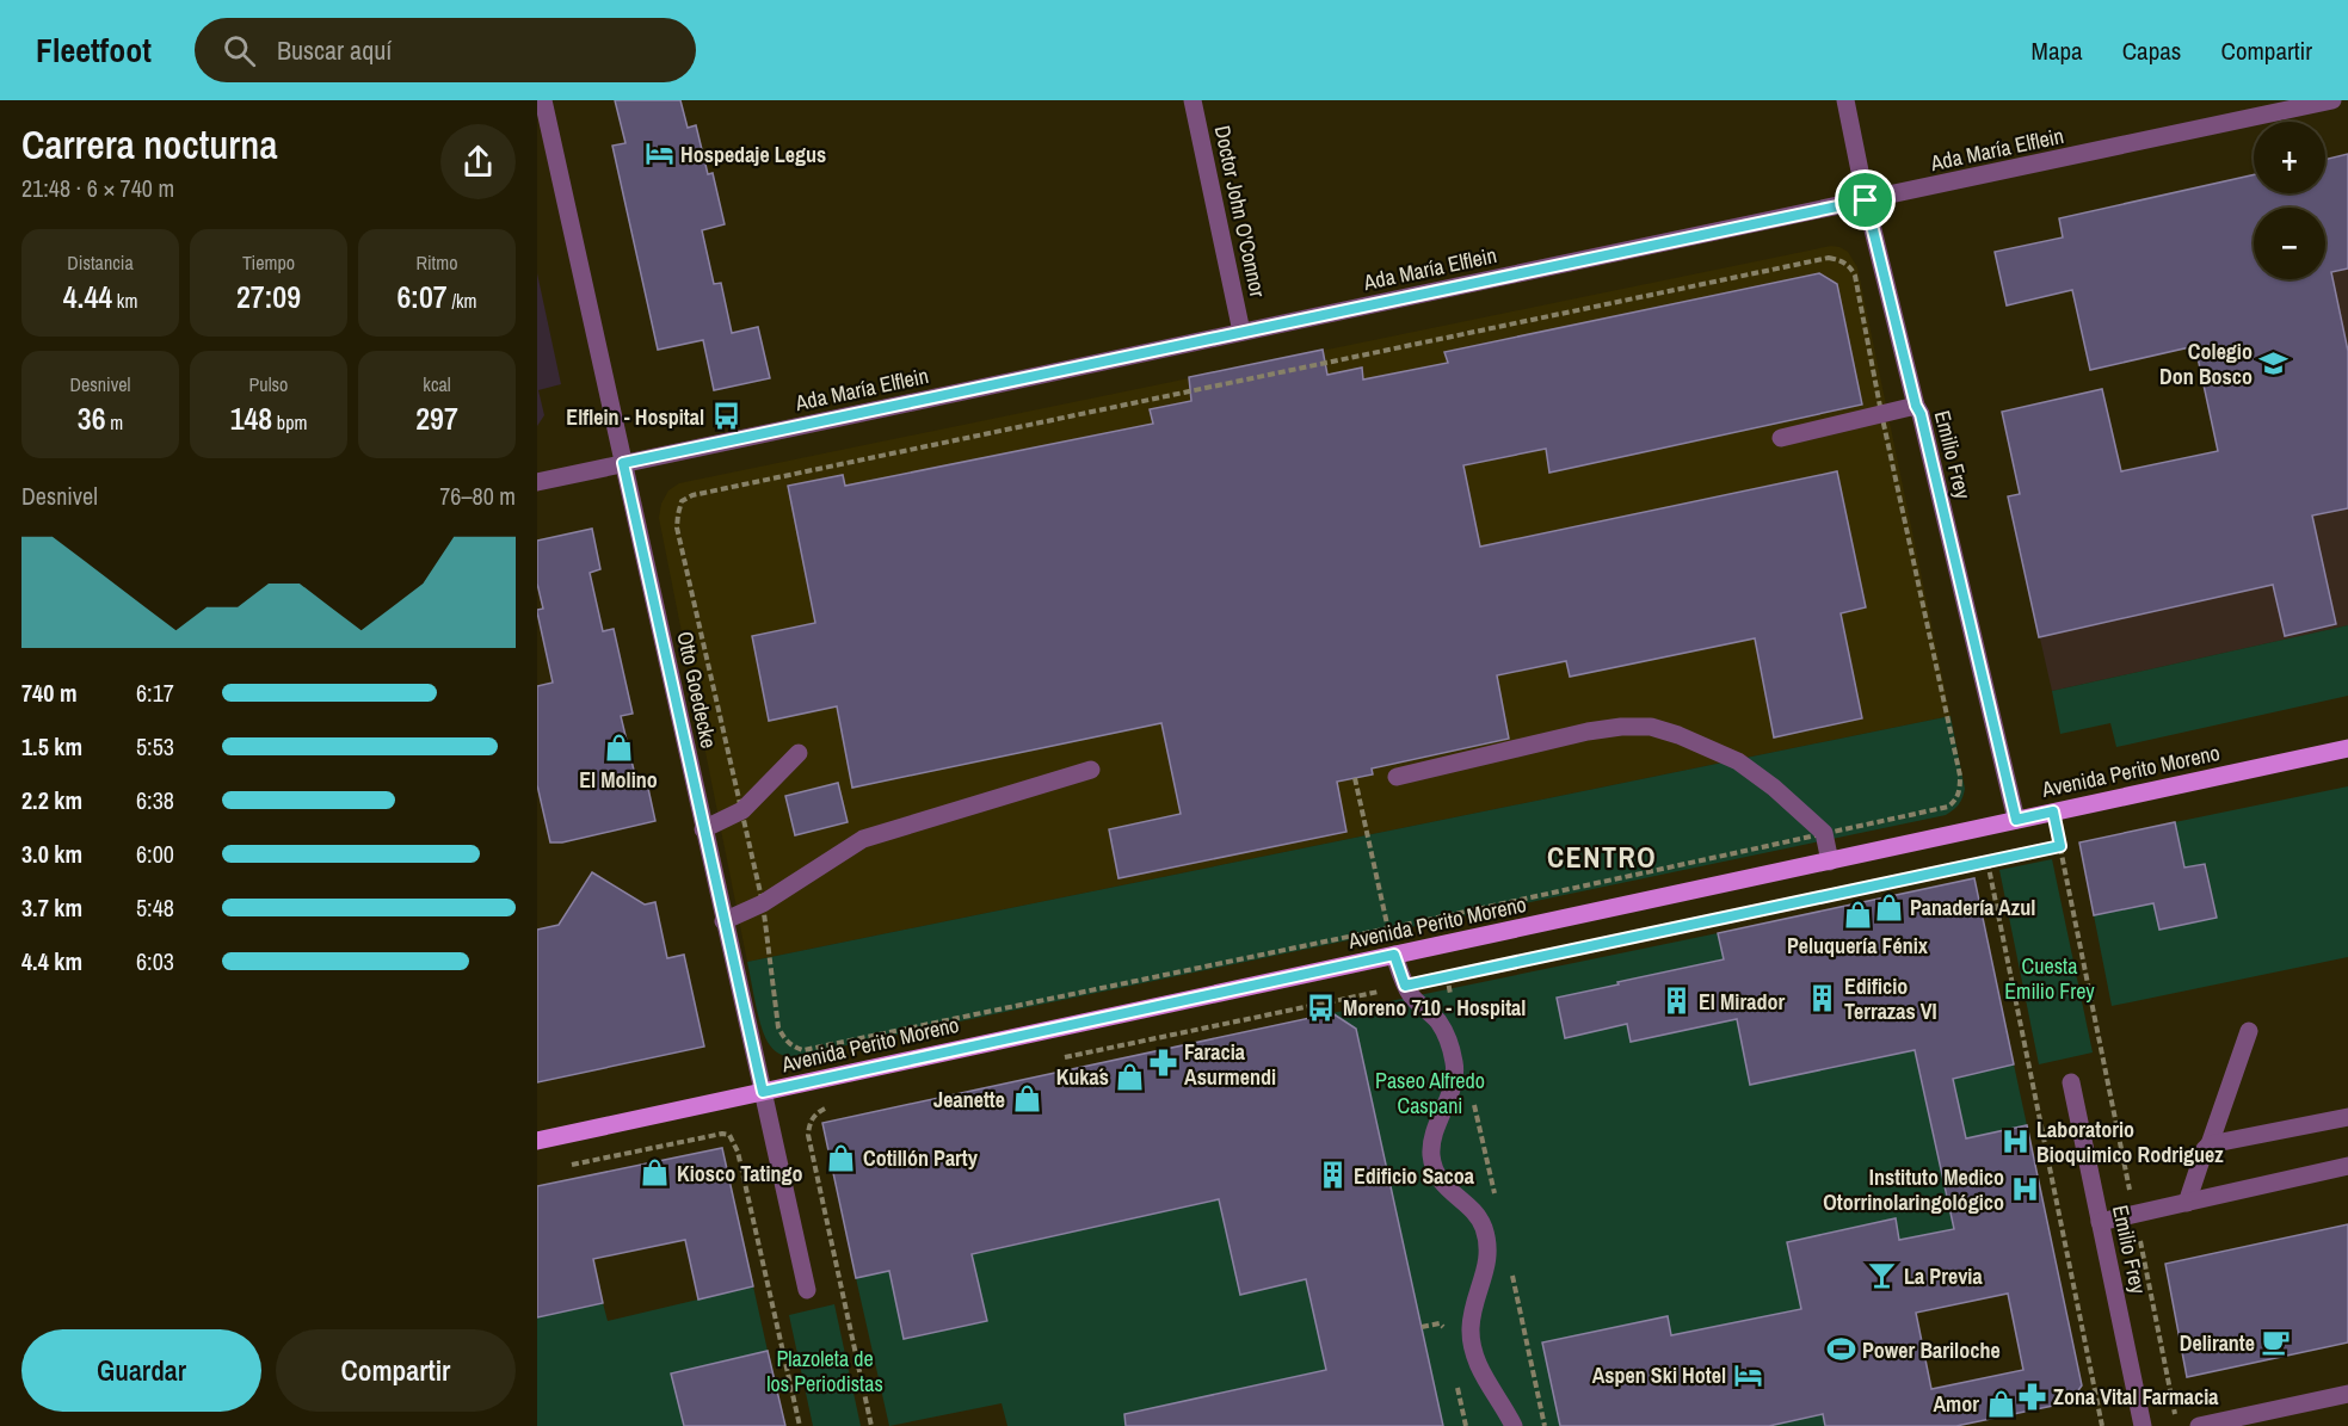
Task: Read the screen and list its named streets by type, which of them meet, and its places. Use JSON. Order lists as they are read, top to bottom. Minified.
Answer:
{"streets":{"main road":["Avenida Perito Moreno"],"street":["Ada María Elflein","Doctor John O'Connor","Emilio Frey","Otto Goedecke"]},"crossings":[["Ada María Elflein","Doctor John O'Connor"],["Ada María Elflein","Emilio Frey"],["Ada María Elflein","Otto Goedecke"],["Emilio Frey","Avenida Perito Moreno"],["Otto Goedecke","Avenida Perito Moreno"]],"districts":["CENTRO"],"parks":["Cuesta Emilio Frey","Paseo Alfredo Caspani","Plazoleta de los Periodistas"],"places":{"hotel":["Hospedaje Legus","Aspen Ski Hotel"],"school or university":["Colegio Don Bosco"],"bus stop":["Elflein - Hospital","Moreno 710 - Hospital"],"shop":["El Molino","Panadería Azul","Peluquería Fénix","Kuka´s","Jeanette","Cotillón Party","Kiosco Tatingo","Amor"],"building":["Edificio Terrazas VI","El Mirador","Edificio Sacoa"],"pharmacy":["Faracia Asurmendi","Zona Vital Farmacia"],"hospital":["Laboratorio Bioquimico Rodriguez","Instituto Medico Otorrinolaringológico"],"bar":["La Previa"],"cafe":["Delirante"],"sports":["Power Bariloche"]},"page":{"header":"Fleetfoot","search":"Buscar aquí","nav":["Mapa","Capas","Compartir"],"heading":["Carrera nocturna","21:48 · 6 × 740 m"],"map_buttons":["+","−"],"stats":[["Distancia","4.44 km"],["Tiempo","27:09"],["Ritmo","6:07 /km"],["Desnivel","36 m"],["Pulso","148 bpm"],["kcal","297"]],"chart":["Desnivel","76–80 m"],"list":[{"name":"740 m","note":"6:17"},{"name":"1.5 km","note":"5:53"},{"name":"2.2 km","note":"6:38"},{"name":"3.0 km","note":"6:00"},{"name":"3.7 km","note":"5:48"},{"name":"4.4 km","note":"6:03"}],"buttons":["Guardar","Compartir"]}}
